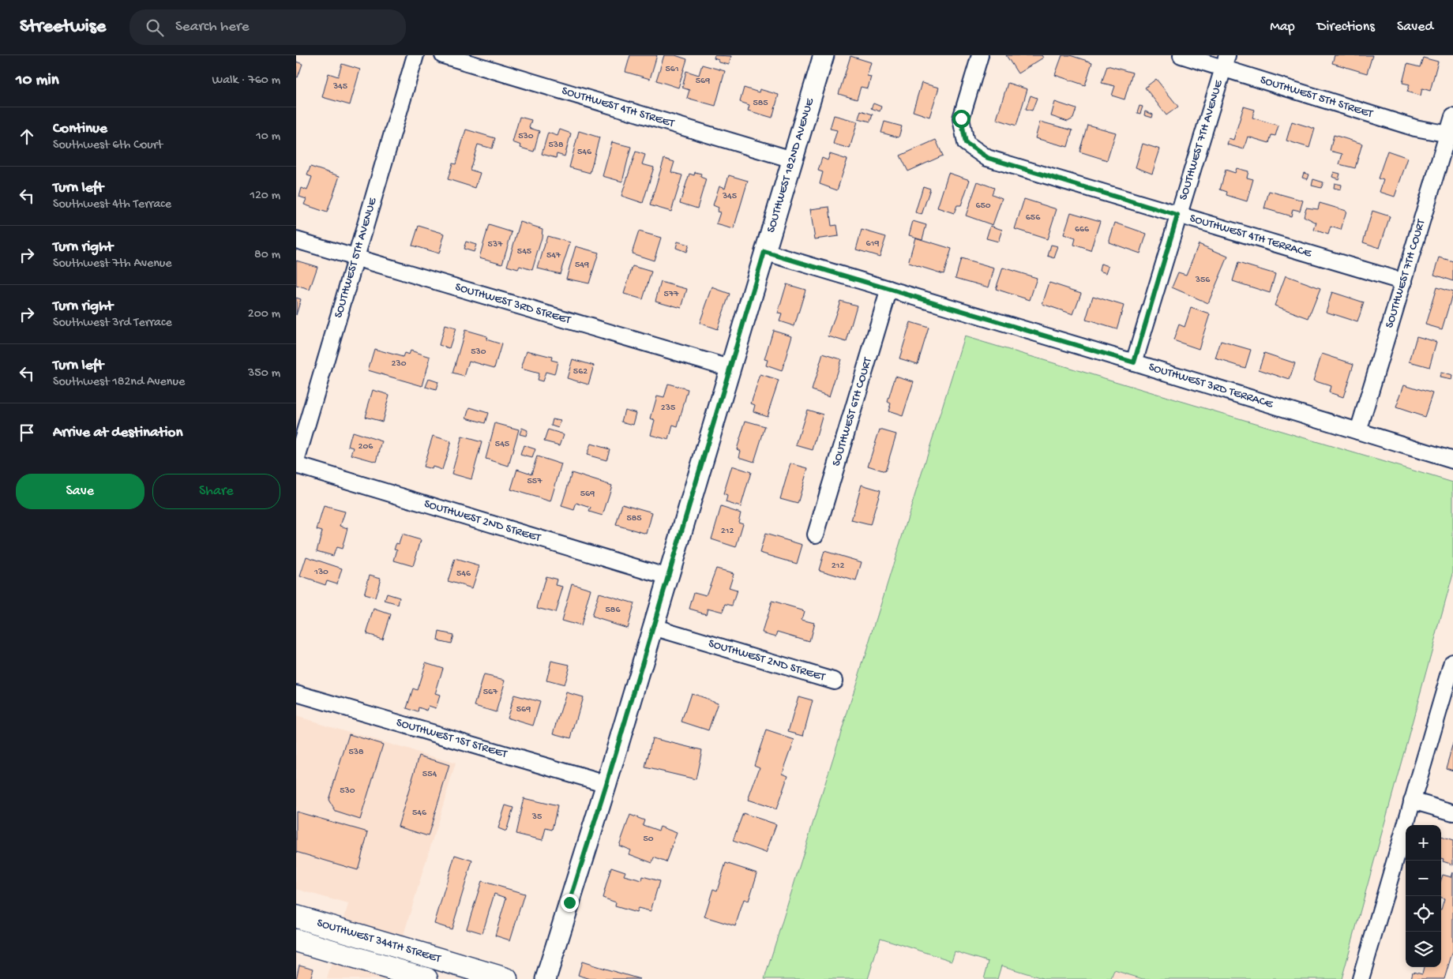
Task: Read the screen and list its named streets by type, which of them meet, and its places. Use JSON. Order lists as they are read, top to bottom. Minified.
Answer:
{"streets":{"main road":["SOUTHWEST 344TH STREET"],"street":["SOUTHWEST 5TH STREET","SOUTHWEST 4TH STREET","SOUTHWEST 7TH AVENUE","SOUTHWEST 182ND AVENUE","SOUTHWEST 4TH TERRACE","SOUTHWEST 5TH AVENUE","SOUTHWEST 7TH COURT","SOUTHWEST 3RD STREET","SOUTHWEST 3RD TERRACE","SOUTHWEST 6TH COURT","SOUTHWEST 2ND STREET","SOUTHWEST 1ST STREET"]},"crossings":[["SOUTHWEST 5TH STREET","SOUTHWEST 7TH AVENUE"],["SOUTHWEST 5TH STREET","SOUTHWEST 7TH COURT"],["SOUTHWEST 4TH STREET","SOUTHWEST 182ND AVENUE"],["SOUTHWEST 7TH AVENUE","SOUTHWEST 4TH TERRACE"],["SOUTHWEST 7TH AVENUE","SOUTHWEST 3RD TERRACE"],["SOUTHWEST 182ND AVENUE","SOUTHWEST 3RD STREET"],["SOUTHWEST 182ND AVENUE","SOUTHWEST 3RD TERRACE"],["SOUTHWEST 182ND AVENUE","SOUTHWEST 2ND STREET"],["SOUTHWEST 182ND AVENUE","SOUTHWEST 1ST STREET"],["SOUTHWEST 4TH TERRACE","SOUTHWEST 7TH COURT"],["SOUTHWEST 5TH AVENUE","SOUTHWEST 3RD STREET"],["SOUTHWEST 7TH COURT","SOUTHWEST 3RD TERRACE"],["SOUTHWEST 3RD TERRACE","SOUTHWEST 6TH COURT"]],"house_numbers":["561","569","345","585","530","538","546","345","650","656","666","619","537","545","547","549","356","577","530","230","562","235","545","206","557","569","585","212","212","130","546","586","567","569","538","554","530","546","35","50"],"page":{"header":"Streetwise","search":"Search here","nav":["Map","Directions","Saved"],"heading":["10 min","Walk · 760 m"],"list":[["Continue","Southwest 6th Court","10 m"],["Turn left","Southwest 4th Terrace","120 m"],["Turn right","Southwest 7th Avenue","80 m"],["Turn right","Southwest 3rd Terrace","200 m"],["Turn left","Southwest 182nd Avenue","350 m"],"Arrive at destination"],"buttons":["Save","Share"],"map_buttons":["+","−"]}}
